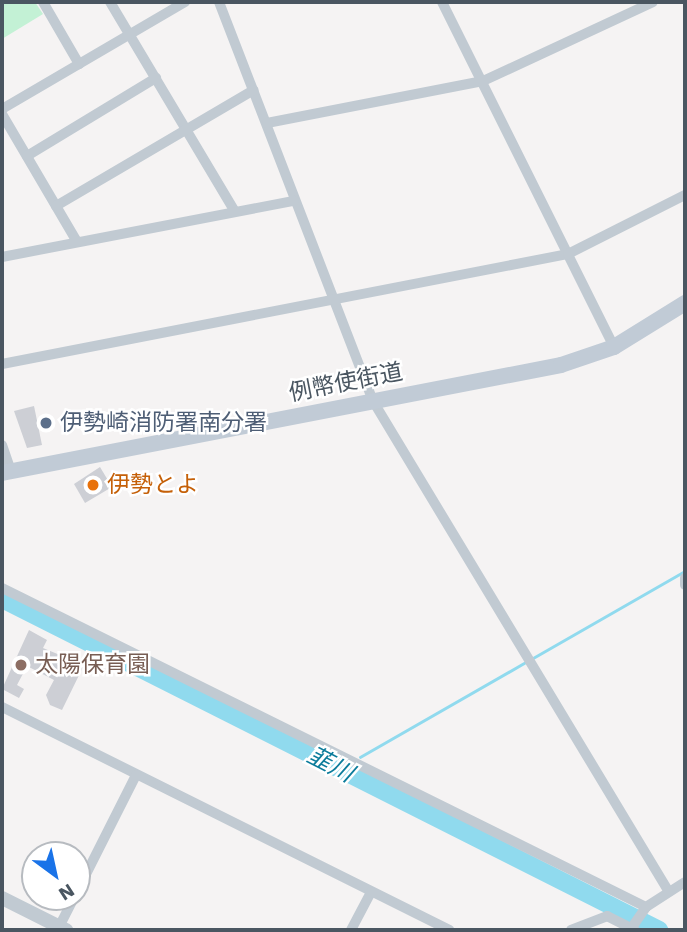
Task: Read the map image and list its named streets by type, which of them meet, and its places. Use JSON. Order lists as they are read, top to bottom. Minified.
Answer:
{"streets":{"main road":["例幣使街道"]},"water":["韮川"],"places":["伊勢崎消防署南分署","伊勢とよ","太陽保育園"],"north":"bottom right"}
